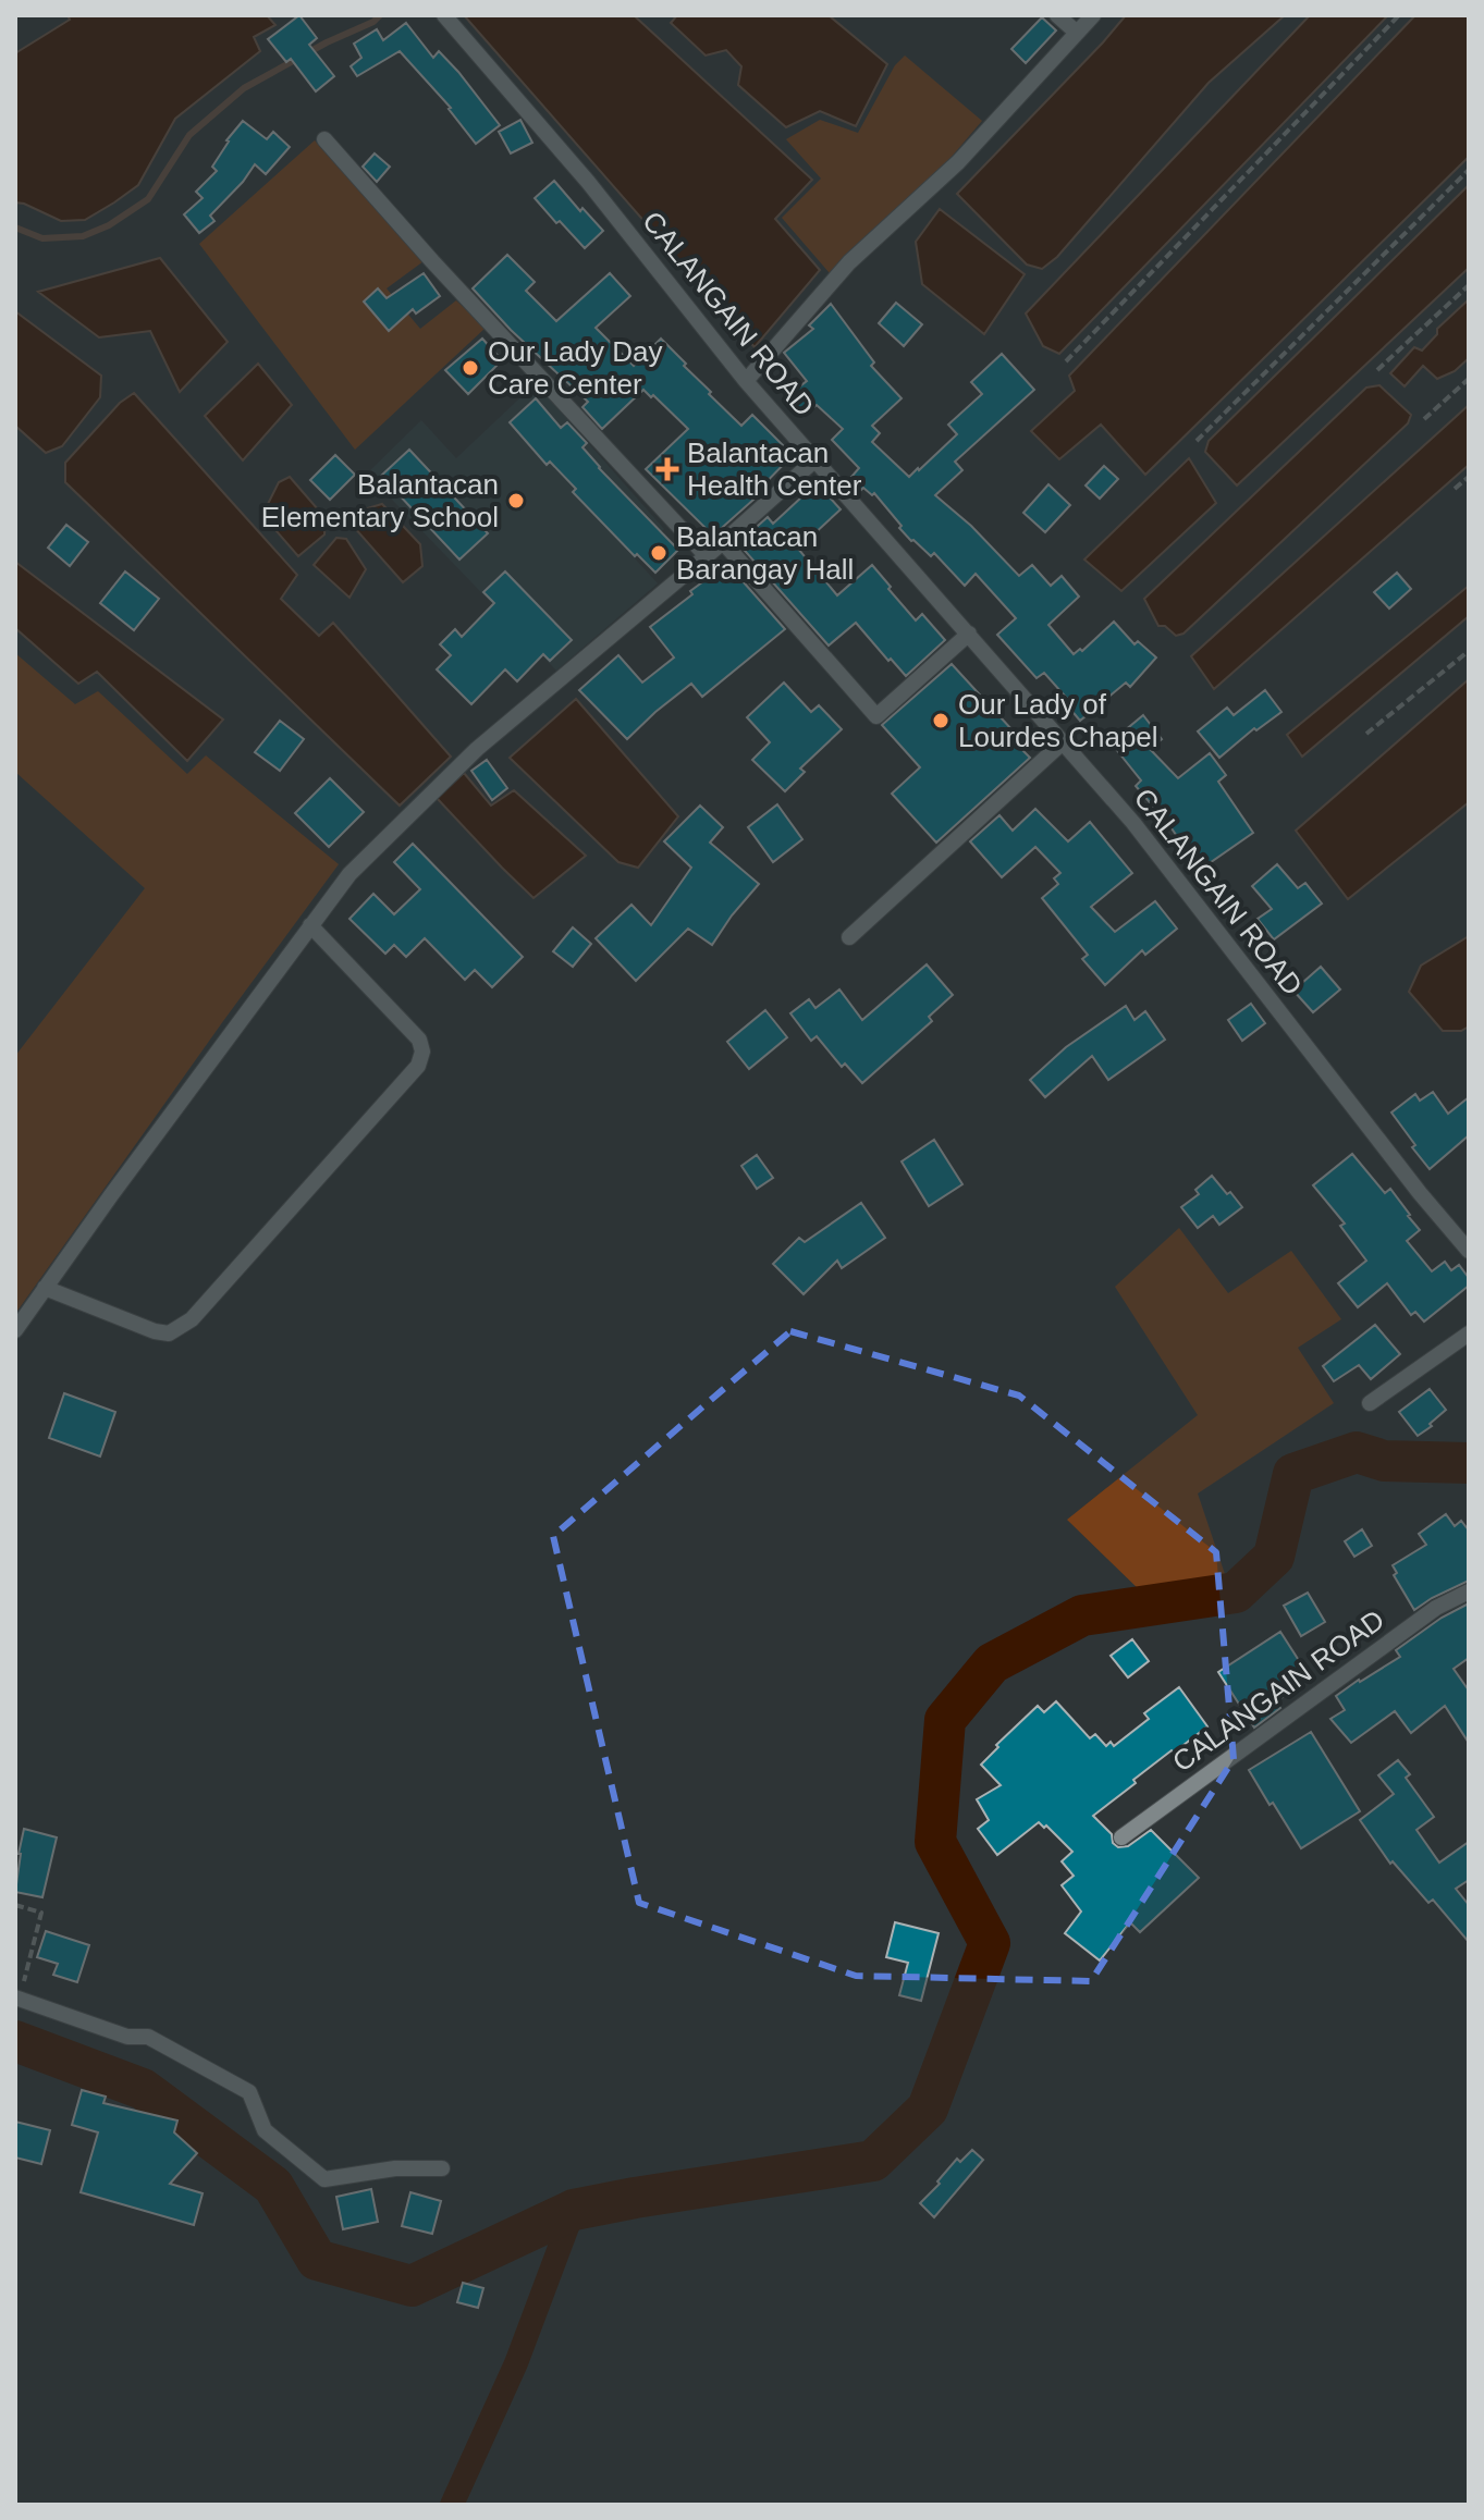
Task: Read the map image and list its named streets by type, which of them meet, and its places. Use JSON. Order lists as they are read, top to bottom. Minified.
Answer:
{"streets":{"street":["CALANGAIN ROAD"]},"places":{"other":["Our Lady Day Care Center","Balantacan Elementary School","Balantacan Barangay Hall","Our Lady of Lourdes Chapel"],"health":["Balantacan Health Center"]}}
